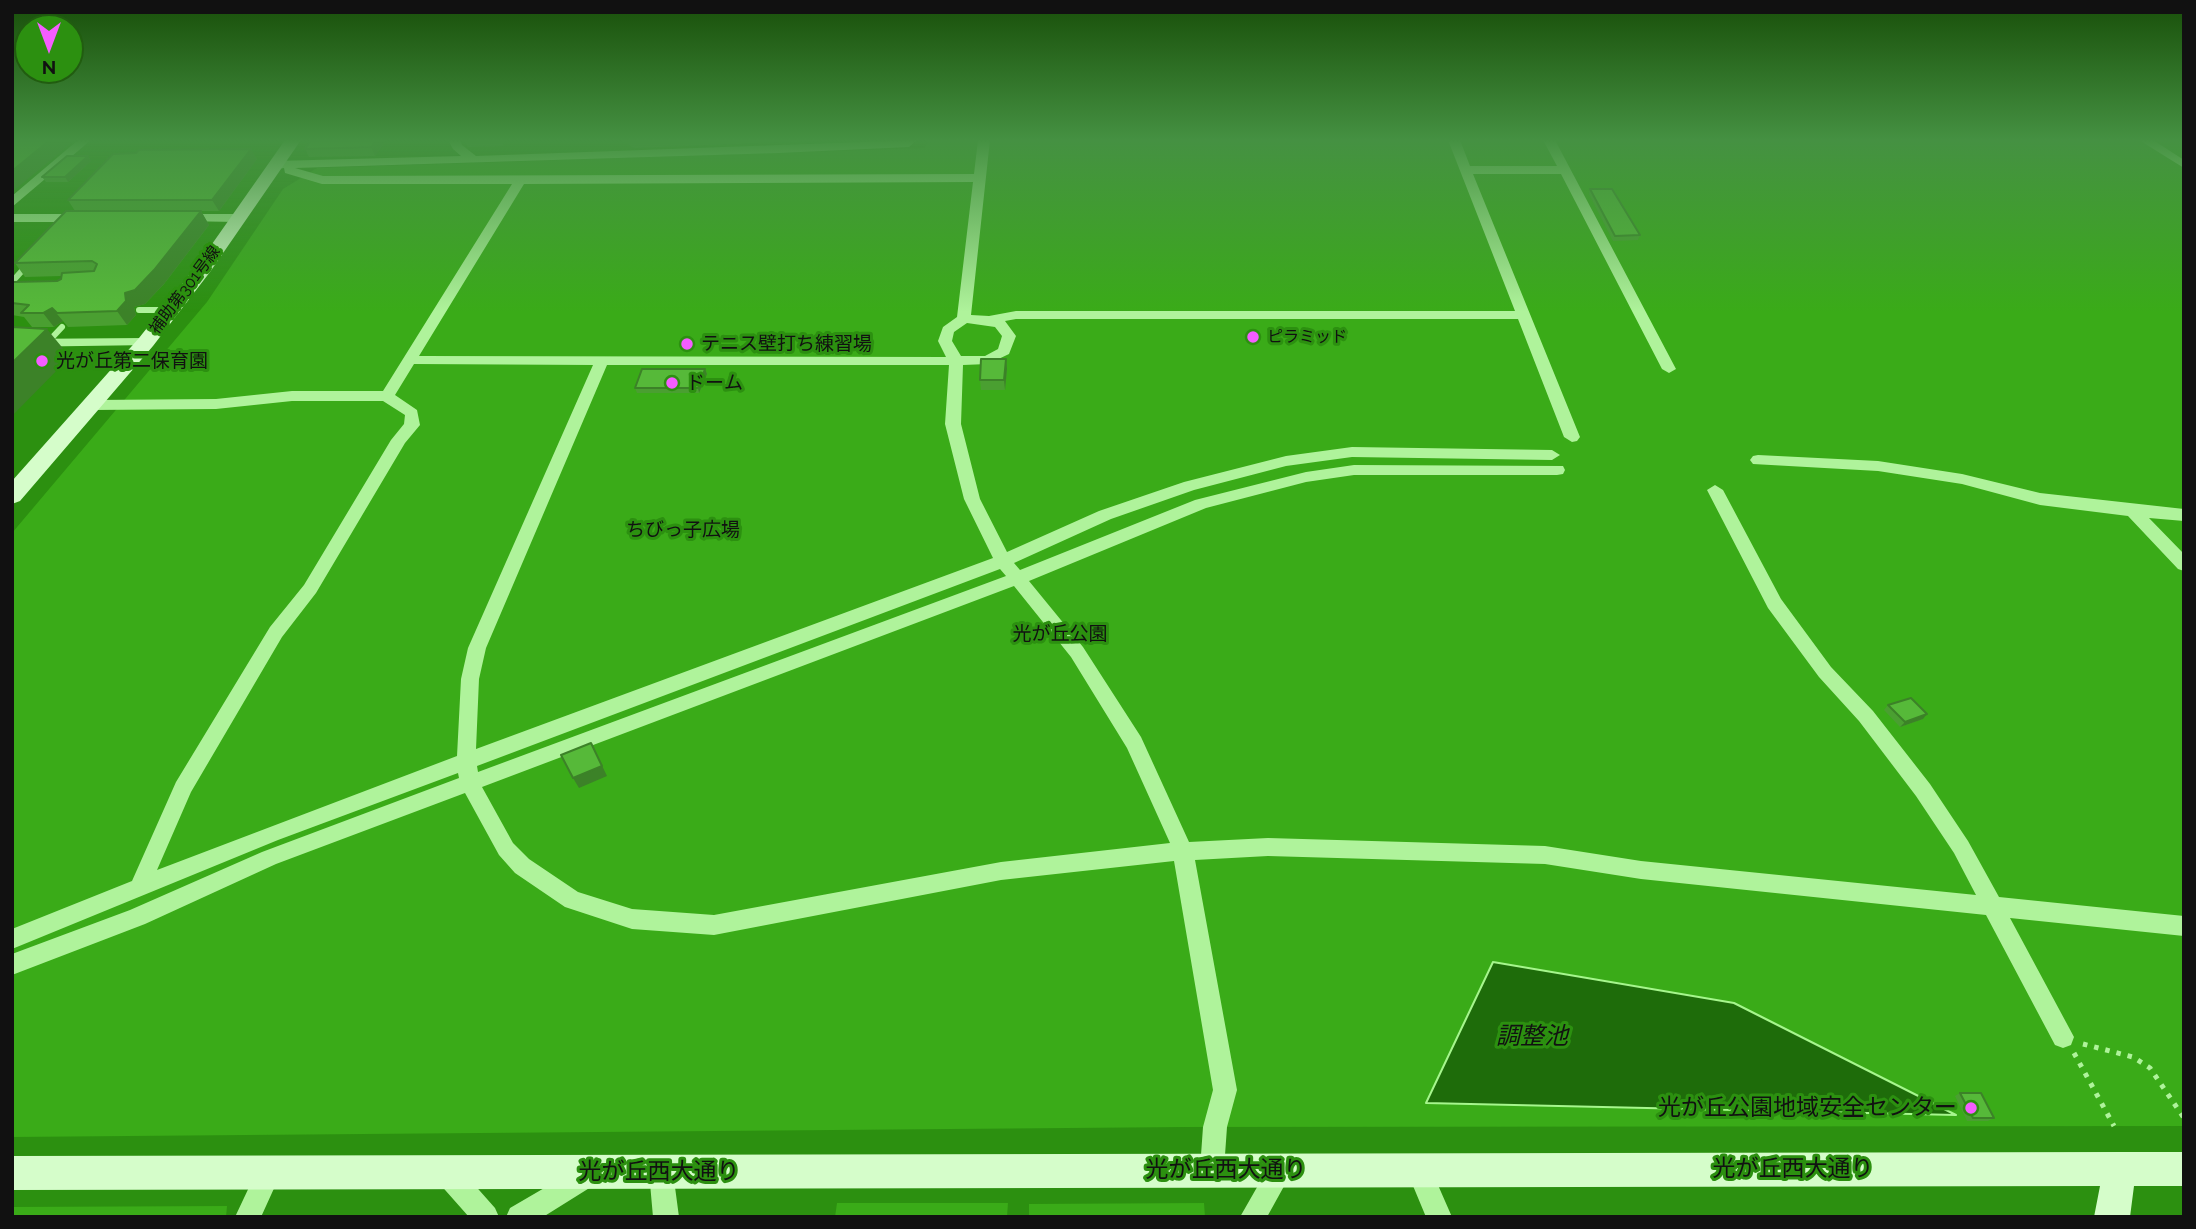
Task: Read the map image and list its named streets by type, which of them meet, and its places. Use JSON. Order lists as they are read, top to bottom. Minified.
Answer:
{"streets":{"street":["補助第301号線","光が丘西大通り"]},"water":["調整池"],"parks":["ちびっ子広場","光が丘公園"],"places":["ピラミッド","テニス壁打ち練習場","光が丘第二保育園","ドーム","光が丘公園地域安全センター"],"north":"bottom"}
